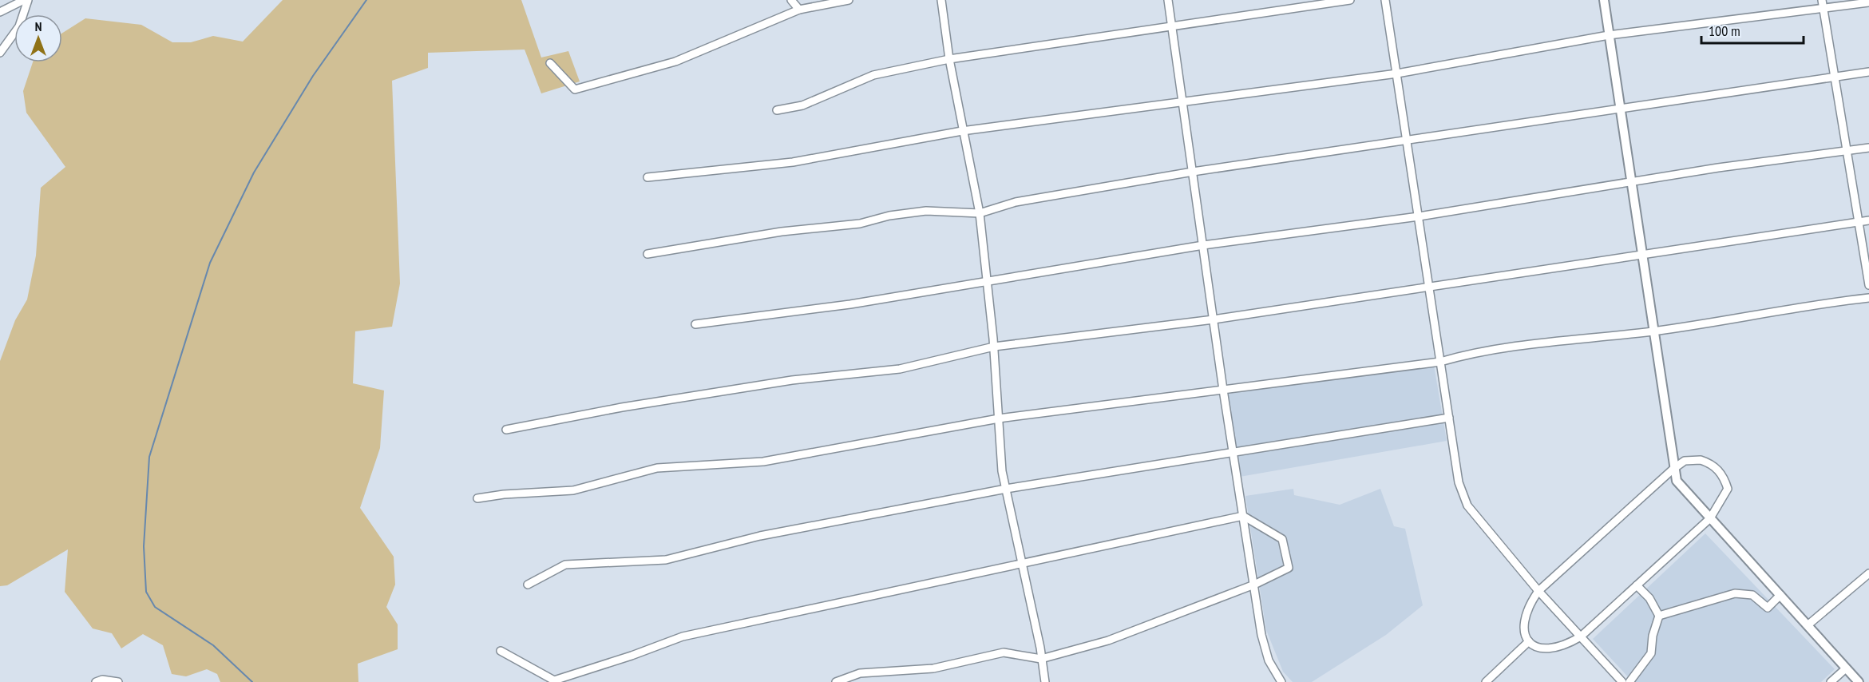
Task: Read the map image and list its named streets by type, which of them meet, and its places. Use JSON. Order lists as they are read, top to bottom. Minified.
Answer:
{"scale_bar":"100 m","north":"top"}
